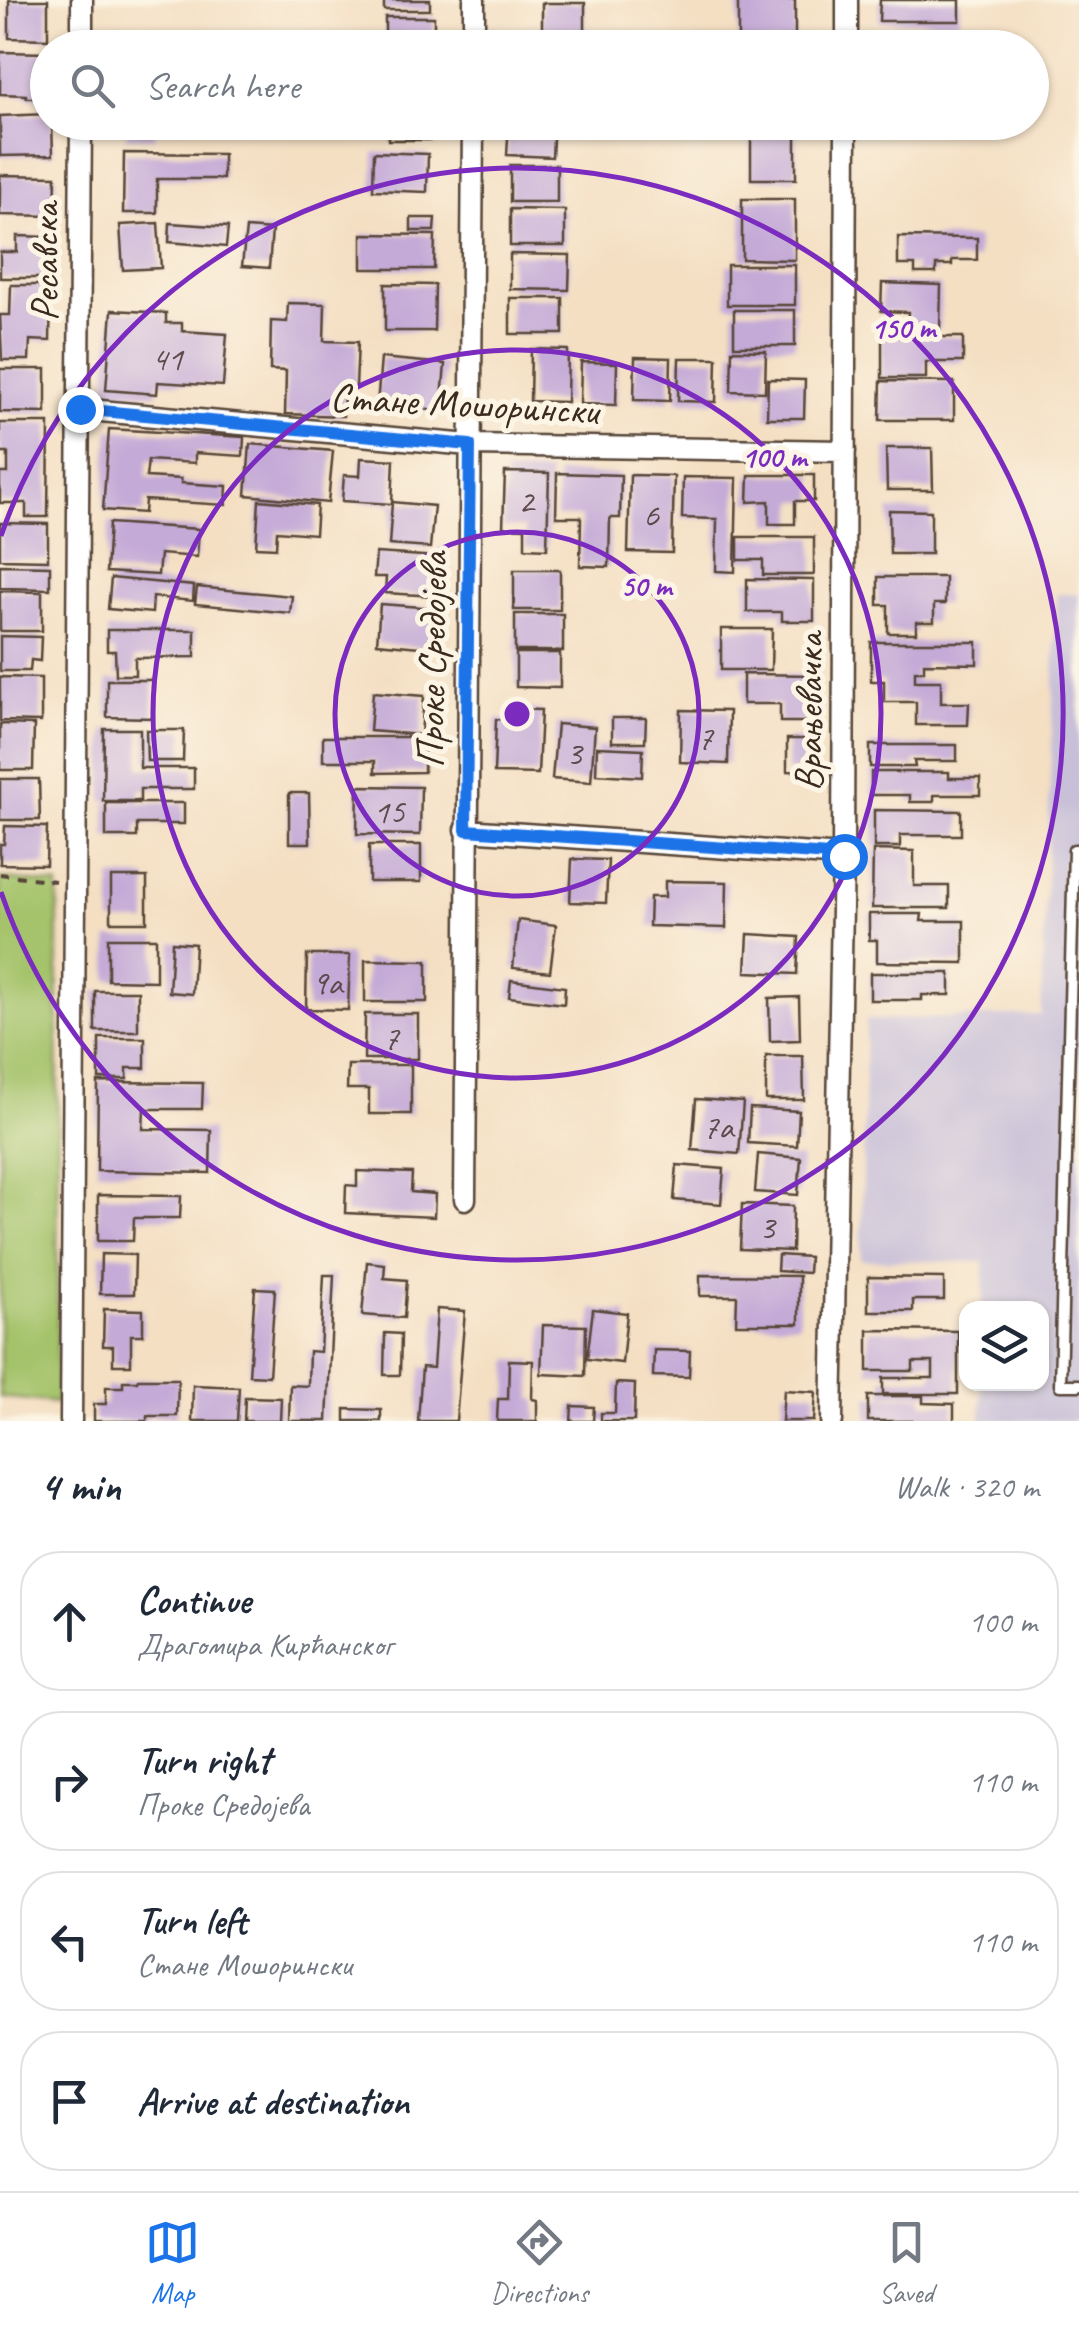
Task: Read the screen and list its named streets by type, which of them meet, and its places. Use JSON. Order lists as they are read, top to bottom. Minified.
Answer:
{"streets":{"street":["Ресавска","Стане Мошорински","Проке Средојева","Врањевачка"]},"crossings":[["Ресавска","Стане Мошорински"],["Стане Мошорински","Проке Средојева"],["Стане Мошорински","Врањевачка"]],"house_numbers":["41","2","6","7","3","15","9a","7","7a","3"],"page":{"search":"Search here","heading":["4 min","Walk · 320 m"],"list":[["Continue","Драгомира Кирћанског","100 m"],["Turn right","Проке Средојева","110 m"],["Turn left","Стане Мошорински","110 m"],"Arrive at destination"],"nav":["Map","Directions","Saved"]},"rings":["150 m","100 m","50 m"]}
